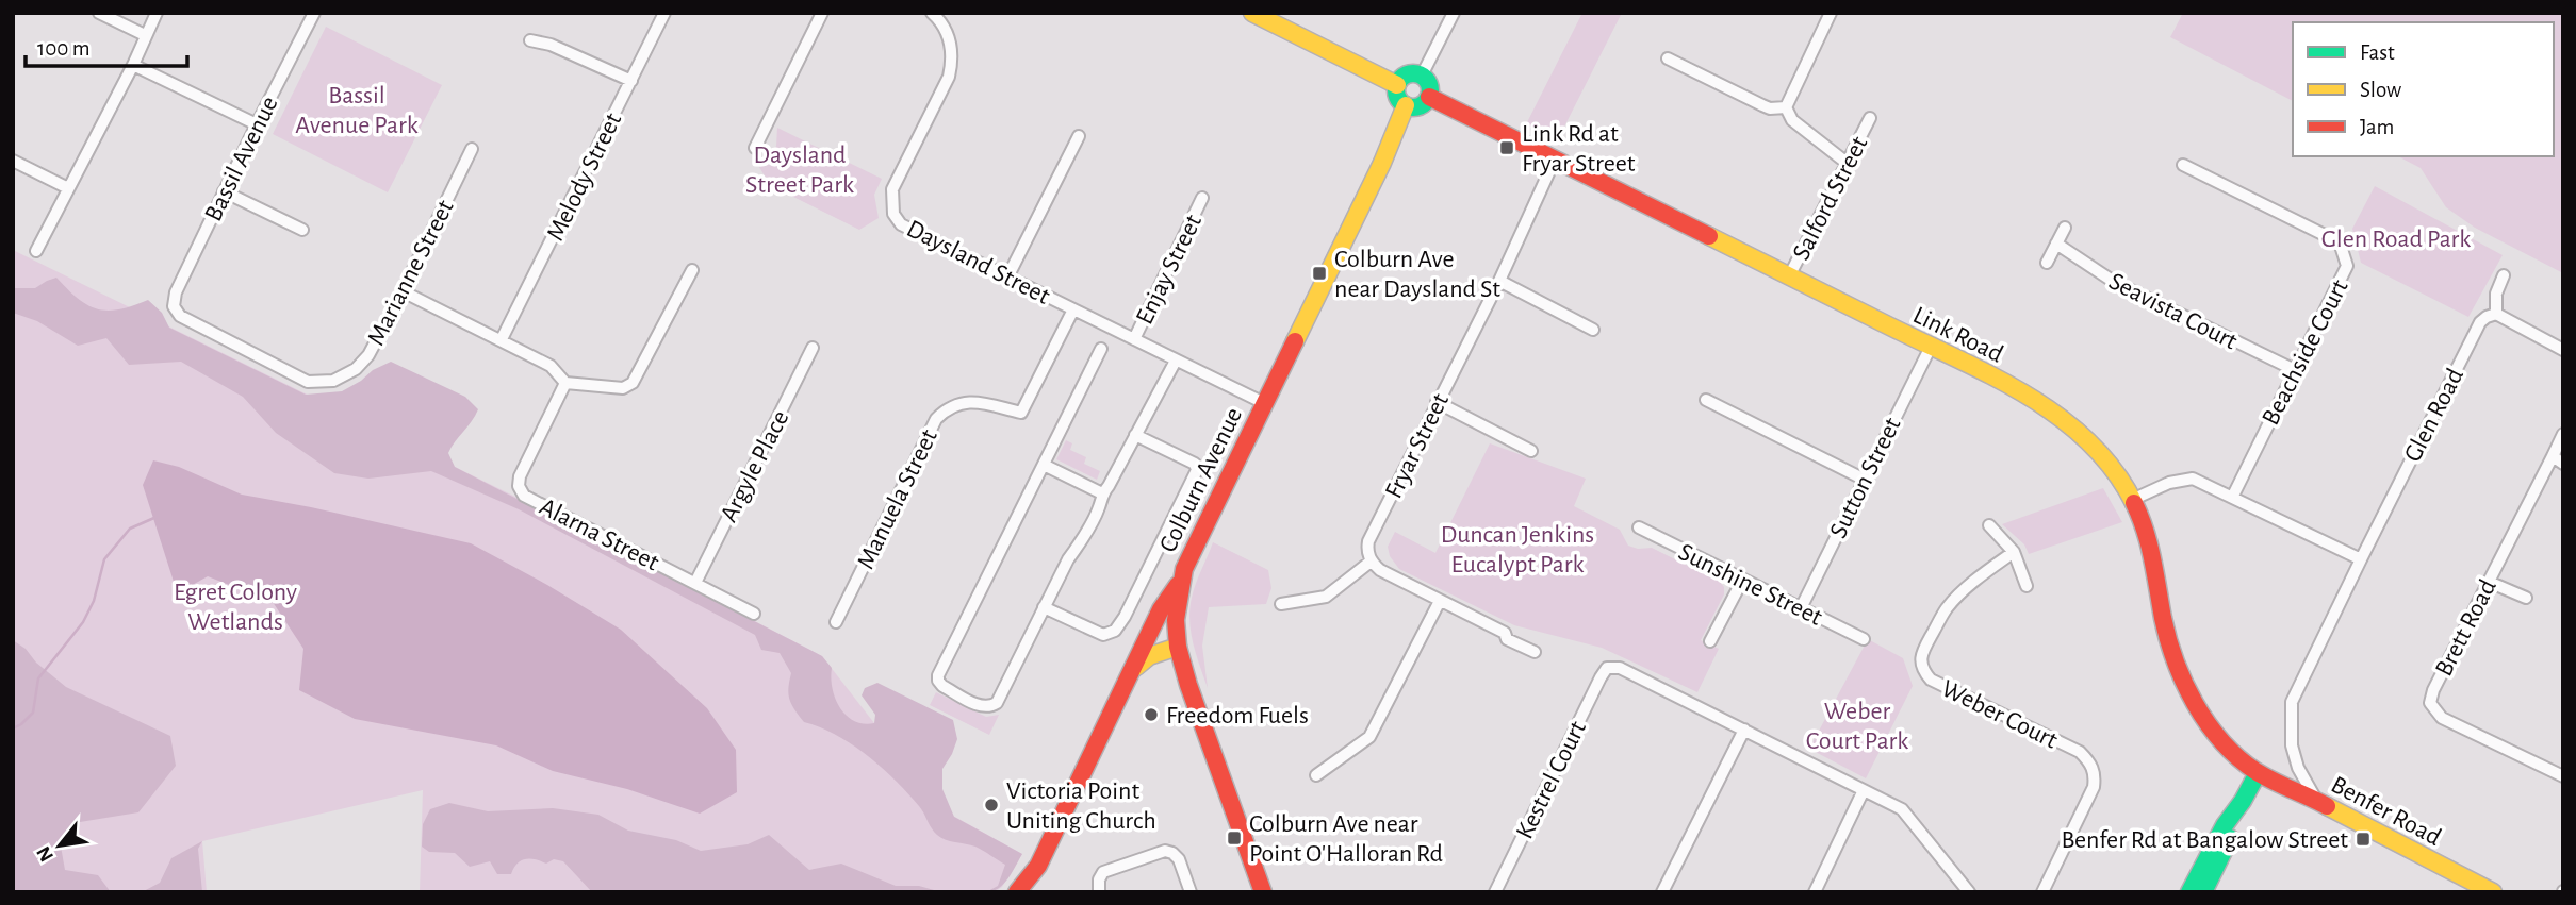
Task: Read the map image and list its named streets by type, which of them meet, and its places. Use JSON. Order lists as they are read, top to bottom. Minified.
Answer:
{"streets":{"street":["Bassil Avenue","Melody Street","Salford Street","Daysland Street","Enjay Street","Marianne Street","Seavista Court","Link Road","Beachside Court","Glen Road","Fryar Street","Argyle Place","Sutton Street","Colburn Avenue","Manuela Street","Alarna Street","Sunshine Street","Brett Road","Weber Court","Kestrel Court","Benfer Road"]},"crossings":[["Bassil Avenue","Marianne Street"],["Salford Street","Link Road"],["Daysland Street","Enjay Street"],["Daysland Street","Colburn Avenue"],["Daysland Street","Manuela Street"],["Seavista Court","Beachside Court"],["Link Road","Fryar Street"],["Link Road","Sutton Street"],["Link Road","Colburn Avenue"],["Link Road","Benfer Road"],["Glen Road","Benfer Road"],["Argyle Place","Alarna Street"],["Sutton Street","Sunshine Street"]],"parks":["Bassil Avenue Park","Daysland Street Park","Glen Road Park","Duncan Jenkins Eucalypt Park","Egret Colony Wetlands","Weber Court Park"],"places":{"transit":["Link Rd at Fryar Street","Colburn Ave near Daysland St","Colburn Ave near Point O'Halloran Rd","Benfer Rd at Bangalow Street"],"other":["Freedom Fuels","Victoria Point Uniting Church"]},"legend":["Fast","Slow","Jam"],"scale_bar":"100 m","north":"bottom left"}
